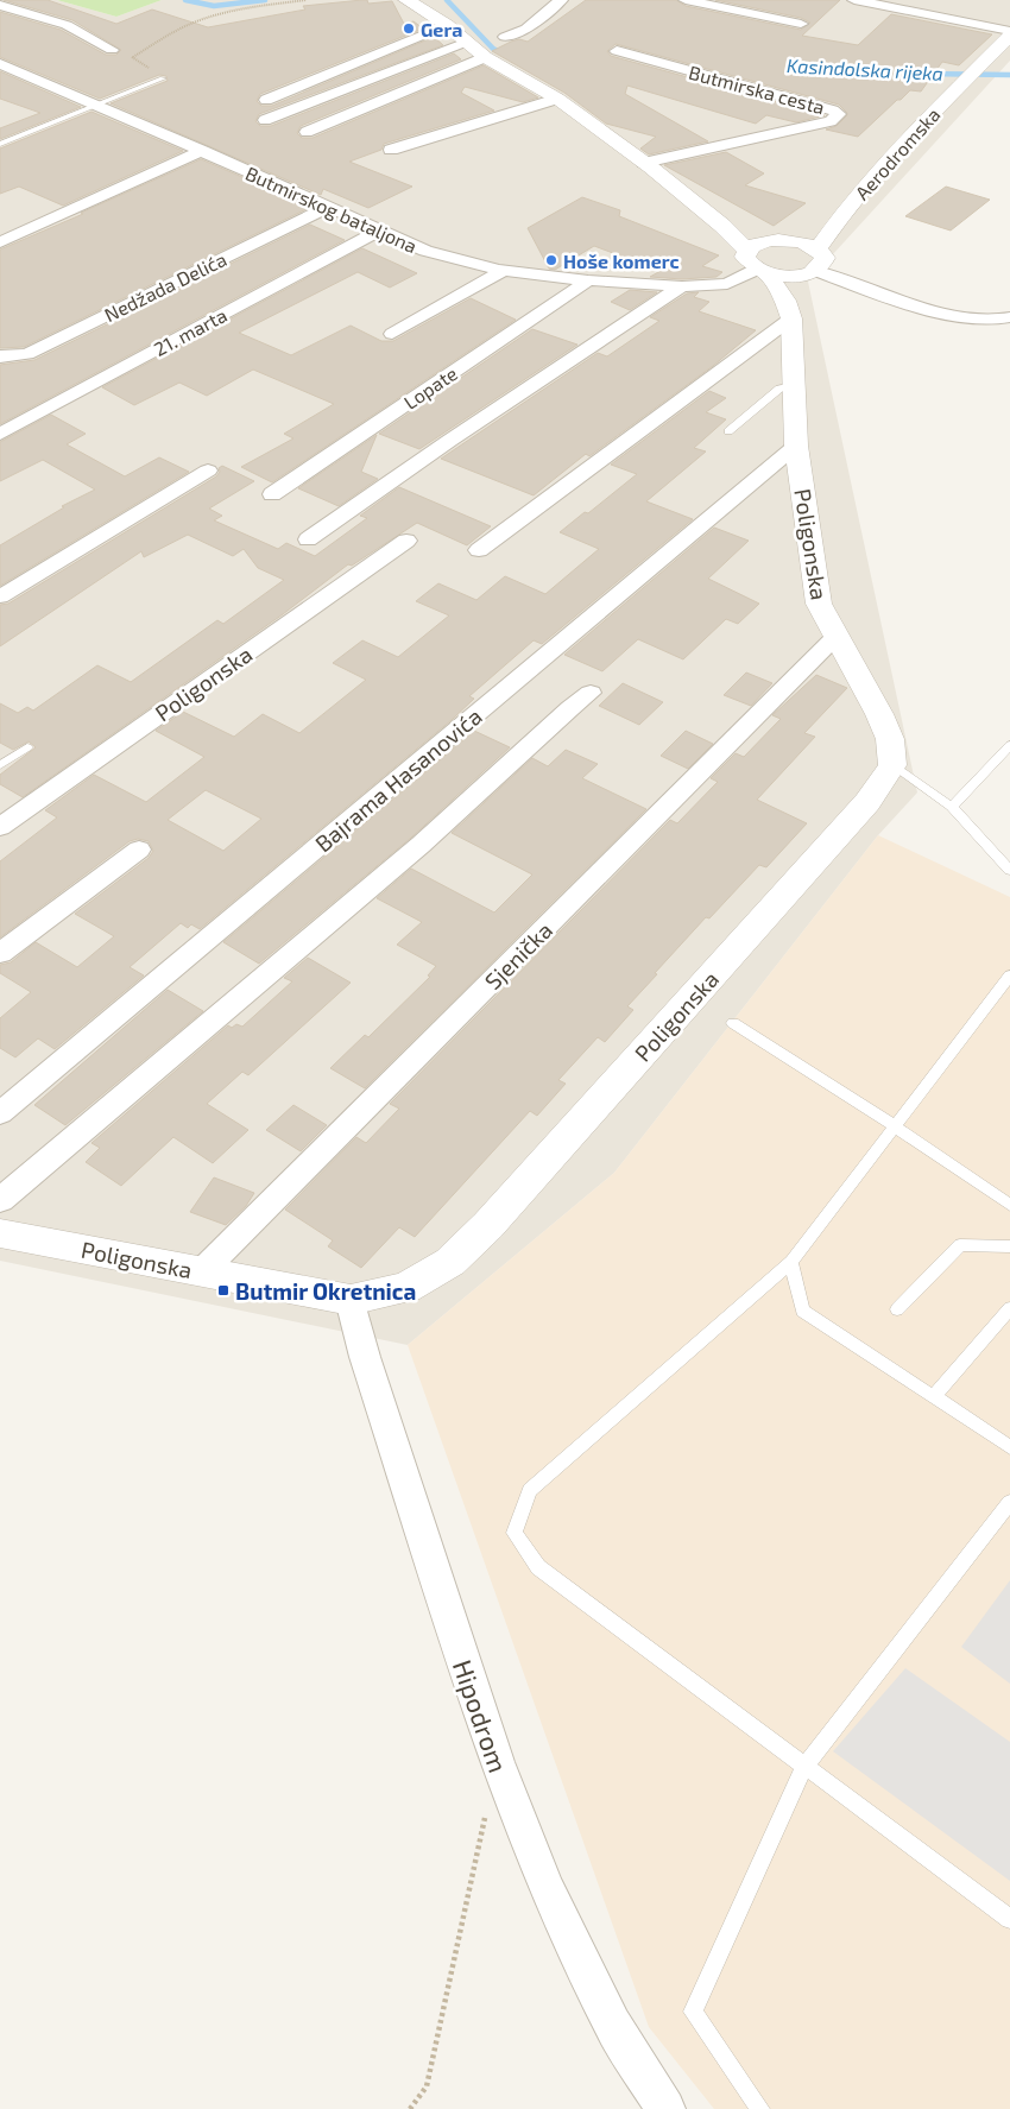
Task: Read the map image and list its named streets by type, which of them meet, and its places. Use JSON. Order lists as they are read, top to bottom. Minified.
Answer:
{"streets":{"street":["Butmirska cesta","Aerodromska","Butmirskog bataljona","Nedžada Delića","21. marta","Lopate","Poligonska","Bajrama Hasanovića","Sjenička","Hipodrom"]},"crossings":[["Butmirskog bataljona","Nedžada Delića"],["Butmirskog bataljona","21. marta"],["Butmirskog bataljona","Lopate"],["Poligonska","Bajrama Hasanovića"],["Poligonska","Sjenička"],["Poligonska","Hipodrom"]],"water":["Kasindolska rijeka"],"places":{"other":["Gera","Hoše komerc"],"transit":["Butmir Okretnica"]}}
